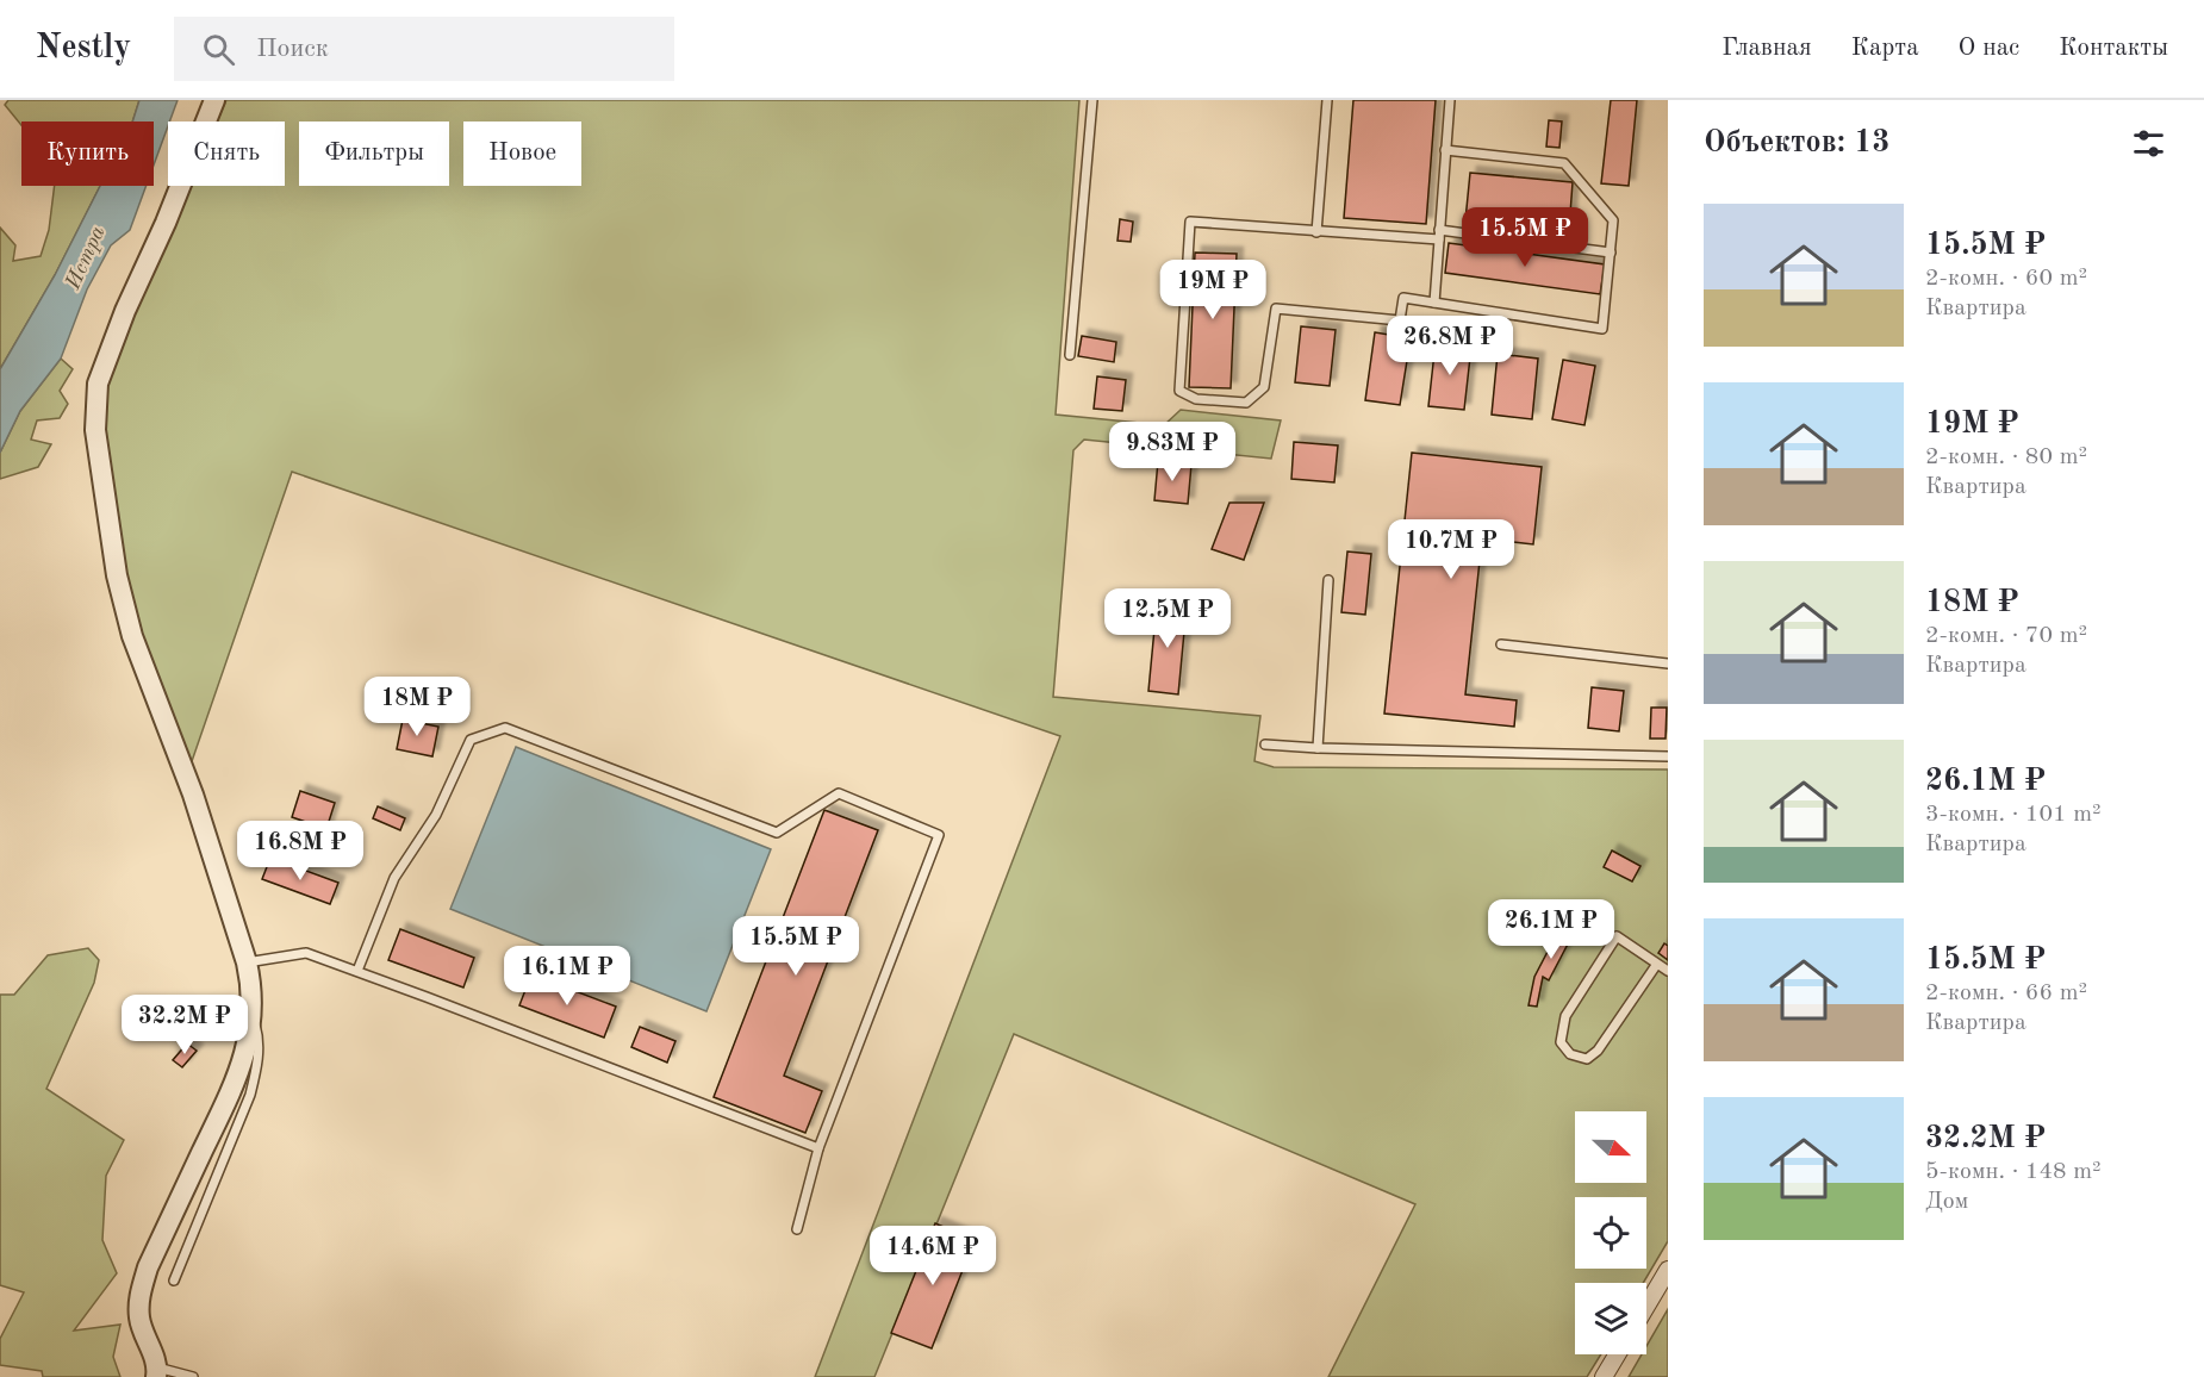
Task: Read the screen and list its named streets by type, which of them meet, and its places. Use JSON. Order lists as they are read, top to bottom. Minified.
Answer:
{"water":["Истра"],"north":"right","page":{"header":"Nestly","search":"Поиск","nav":["Главная","Карта","О нас","Контакты"],"heading":"Объектов: 13","chip":["Купить","Снять","Фильтры","Новое"],"list":[{"name":"15.5M ₽","note":"2-комн. · 60 m² · Квартира"},{"name":"19M ₽","note":"2-комн. · 80 m² · Квартира"},{"name":"18M ₽","note":"2-комн. · 70 m² · Квартира"},{"name":"26.1M ₽","note":"3-комн. · 101 m² · Квартира"},{"name":"15.5M ₽","note":"2-комн. · 66 m² · Квартира"},{"name":"32.2M ₽","note":"5-комн. · 148 m² · Дом"}],"price":["15.5M ₽","19M ₽","26.8M ₽","9.83M ₽","10.7M ₽","12.5M ₽","18M ₽","16.8M ₽","26.1M ₽","15.5M ₽","16.1M ₽","32.2M ₽","14.6M ₽"]}}
